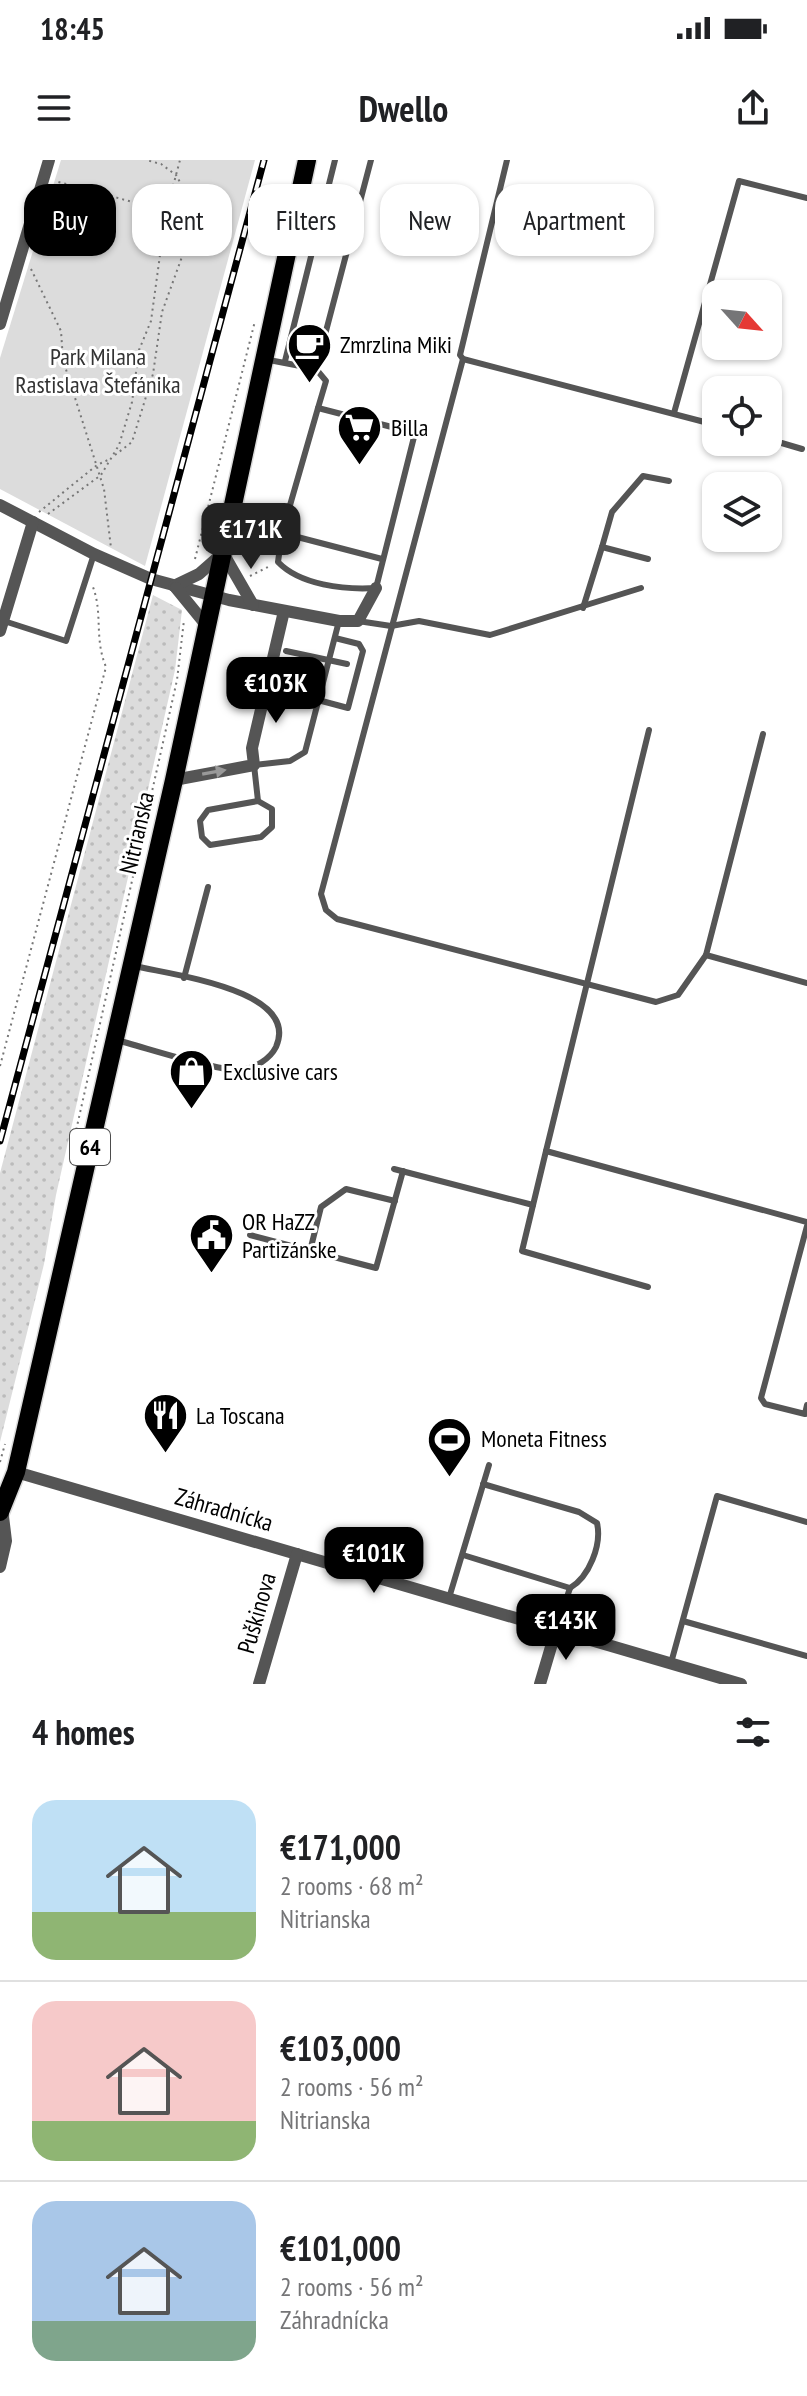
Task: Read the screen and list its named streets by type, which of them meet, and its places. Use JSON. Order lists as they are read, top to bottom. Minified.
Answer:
{"streets":{"main road":["Nitrianska","64"],"street":["Záhradnícka","Puškinova"]},"crossings":[["Nitrianska","Záhradnícka"],["Záhradnícka","Puškinova"]],"parks":["Park Milana Rastislava Štefánika"],"places":{"cafe":["Zmrzlina Miki"],"supermarket":["Billa"],"shop":["Exclusive cars"],"public building":["OR HaZZ Partizánske"],"restaurant":["La Toscana"],"sports":["Moneta Fitness"]},"north":"bottom right","page":{"status":"18:45","header":"Dwello","chip":["Buy","Rent","Filters","New","Apartment"],"price":["€171K","€103K","€101K","€143K"],"heading":"4 homes","list":[{"name":"€171,000","note":"2 rooms · 68 m² · Nitrianska"},{"name":"€103,000","note":"2 rooms · 56 m² · Nitrianska"},{"name":"€101,000","note":"2 rooms · 56 m² · Záhradnícka"}]}}
